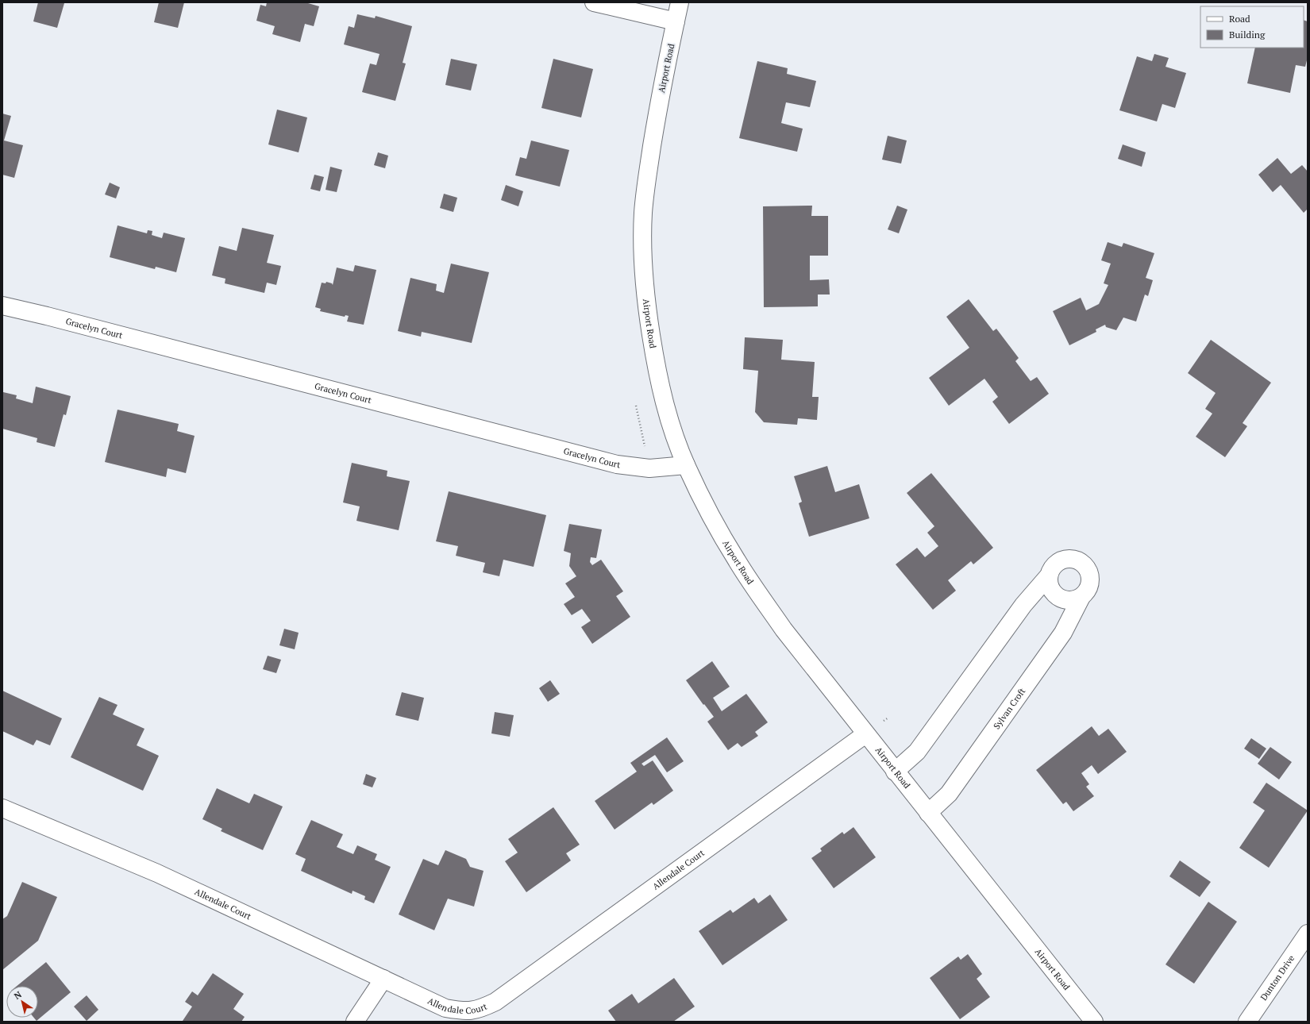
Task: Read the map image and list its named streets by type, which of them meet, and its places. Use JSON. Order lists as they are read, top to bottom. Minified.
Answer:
{"streets":{"street":["Airport Road","Gracelyn Court","Sylvan Croft","Allendale Court","Dunton Drive"]},"crossings":[["Airport Road","Gracelyn Court"],["Airport Road","Sylvan Croft"],["Airport Road","Allendale Court"]],"legend":["Road","Building"],"north":"top left"}
